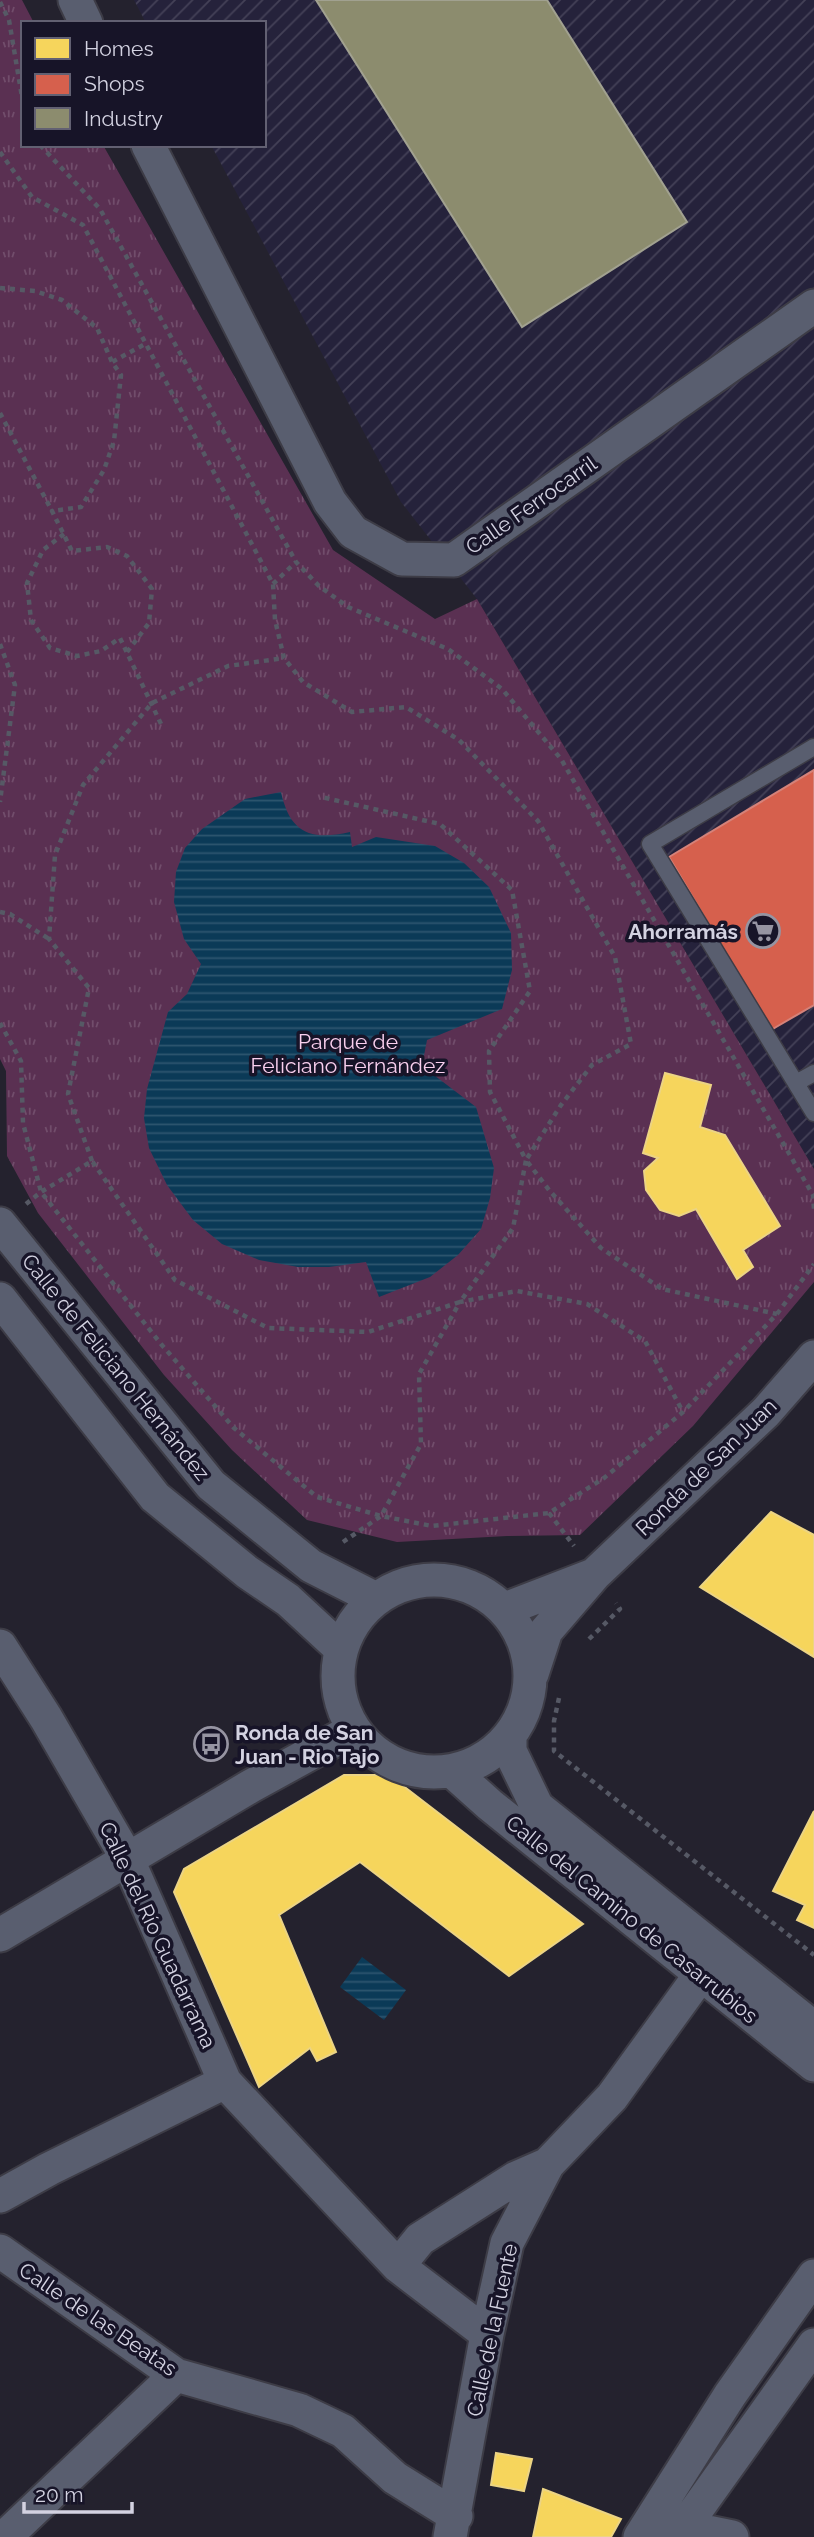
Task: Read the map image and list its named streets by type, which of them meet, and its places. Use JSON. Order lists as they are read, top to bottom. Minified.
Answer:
{"streets":{"street":["Calle Ferrocarril","Calle de Feliciano Hernández","Ronda de San Juan","Calle del Camino de Casarrubios","Calle del Río Guadarrama","Calle de las Beatas","Calle de la Fuente"]},"crossings":[["Calle de Feliciano Hernández","Ronda de San Juan"],["Calle de Feliciano Hernández","Calle del Camino de Casarrubios"],["Ronda de San Juan","Calle del Camino de Casarrubios"],["Calle del Camino de Casarrubios","Calle de la Fuente"],["Calle del Río Guadarrama","Calle de la Fuente"],["Calle de las Beatas","Calle de la Fuente"]],"parks":["Parque de Feliciano Fernández"],"places":{"supermarket":["Ahorramás"],"bus stop":["Ronda de San Juan - Rio Tajo"]},"legend":["Homes","Shops","Industry"],"scale_bar":"20 m"}
